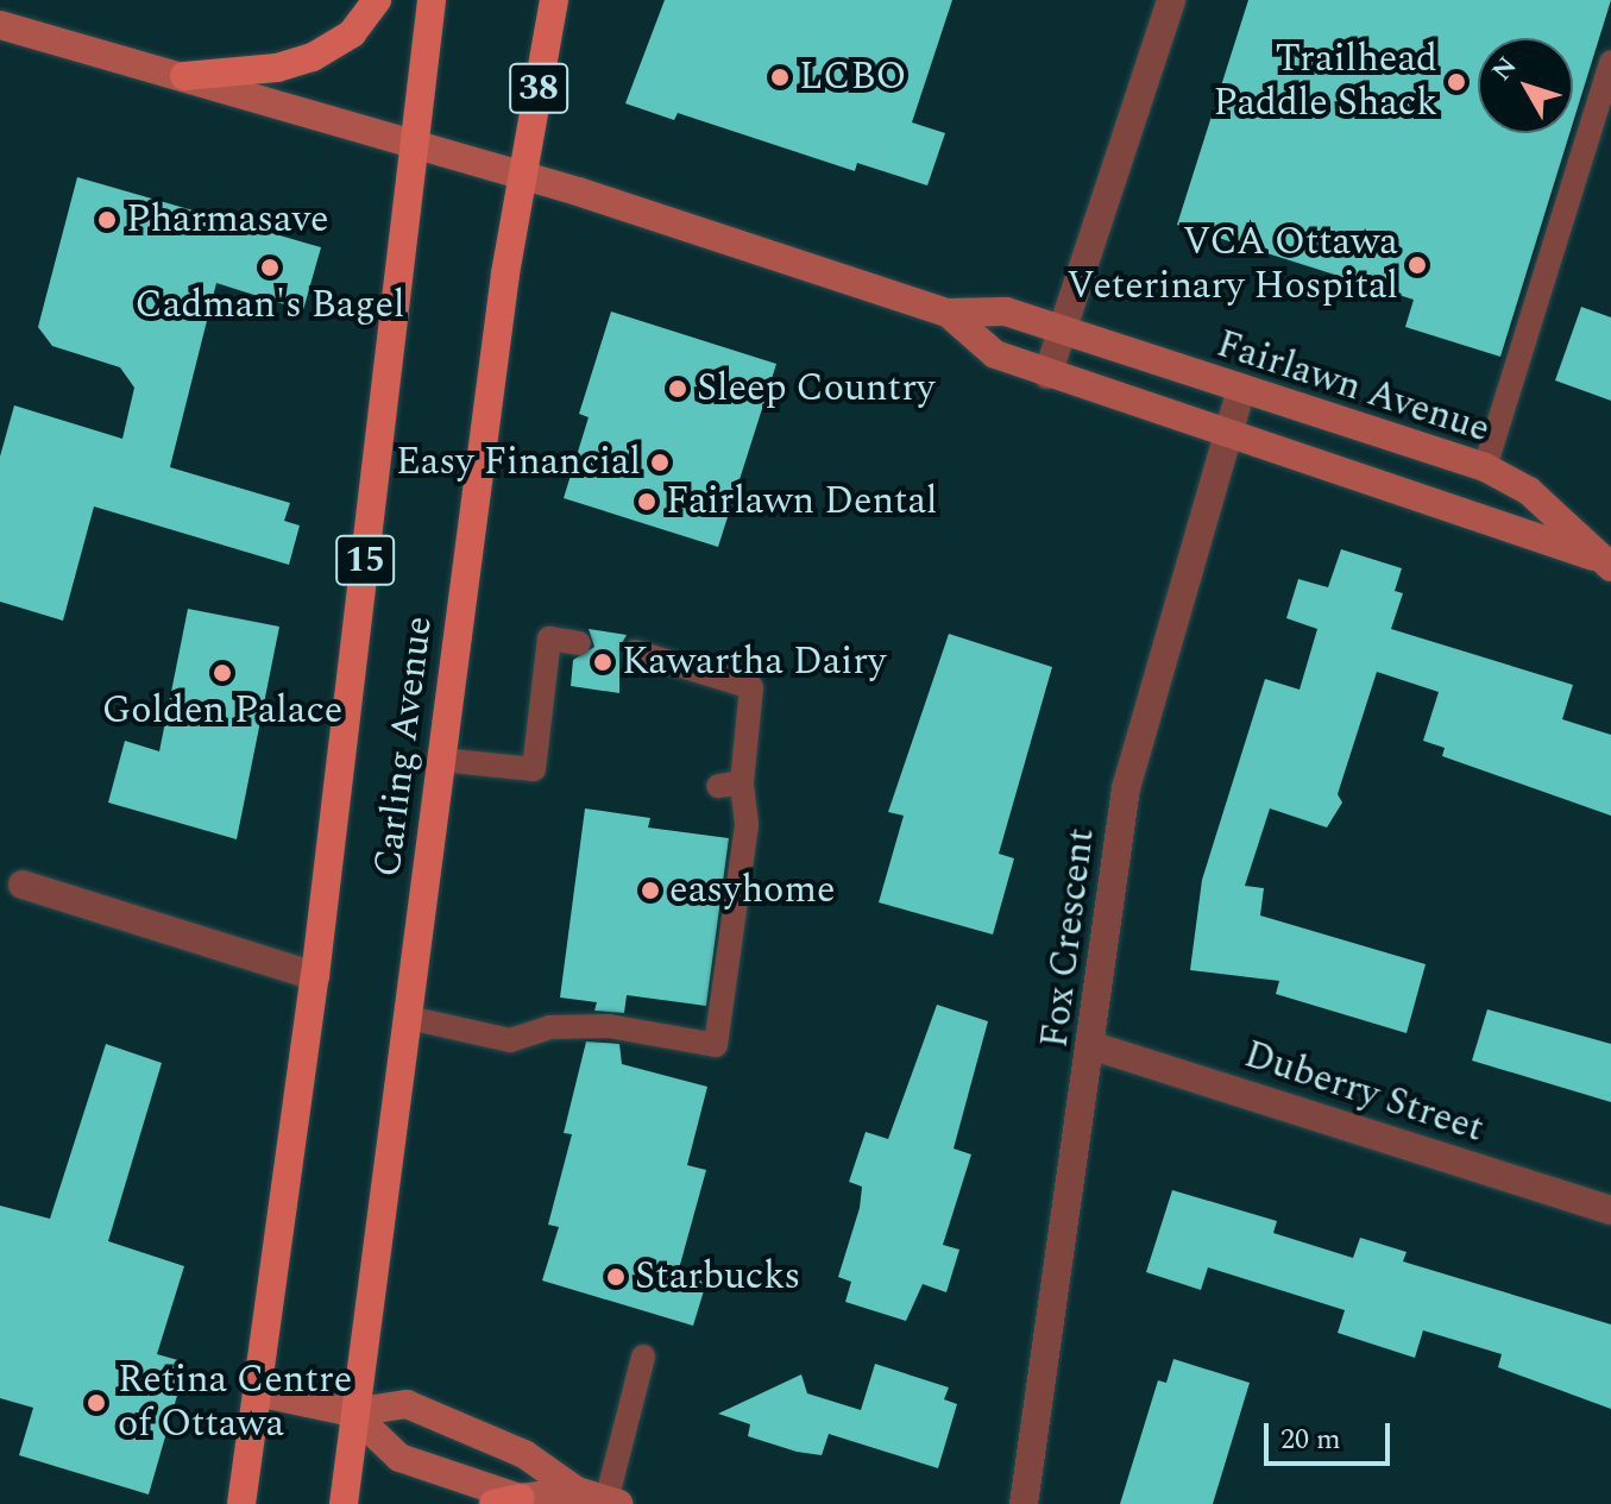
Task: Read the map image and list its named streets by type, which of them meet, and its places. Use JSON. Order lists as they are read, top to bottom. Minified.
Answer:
{"streets":{"main road":["38","15","Carling Avenue"],"street":["Fairlawn Avenue","Fox Crescent","Duberry Street"]},"crossings":[["Fairlawn Avenue","Carling Avenue"],["Fairlawn Avenue","Fox Crescent"],["Fox Crescent","Duberry Street"]],"places":["LCBO","Trailhead Paddle Shack","Pharmasave","VCA Ottawa Veterinary Hospital","Cadman's Bagel","Sleep Country","Easy Financial","Fairlawn Dental","Kawartha Dairy","Golden Palace","easyhome","Starbucks","Retina Centre of Ottawa"],"scale_bar":"20 m","north":"top left"}
